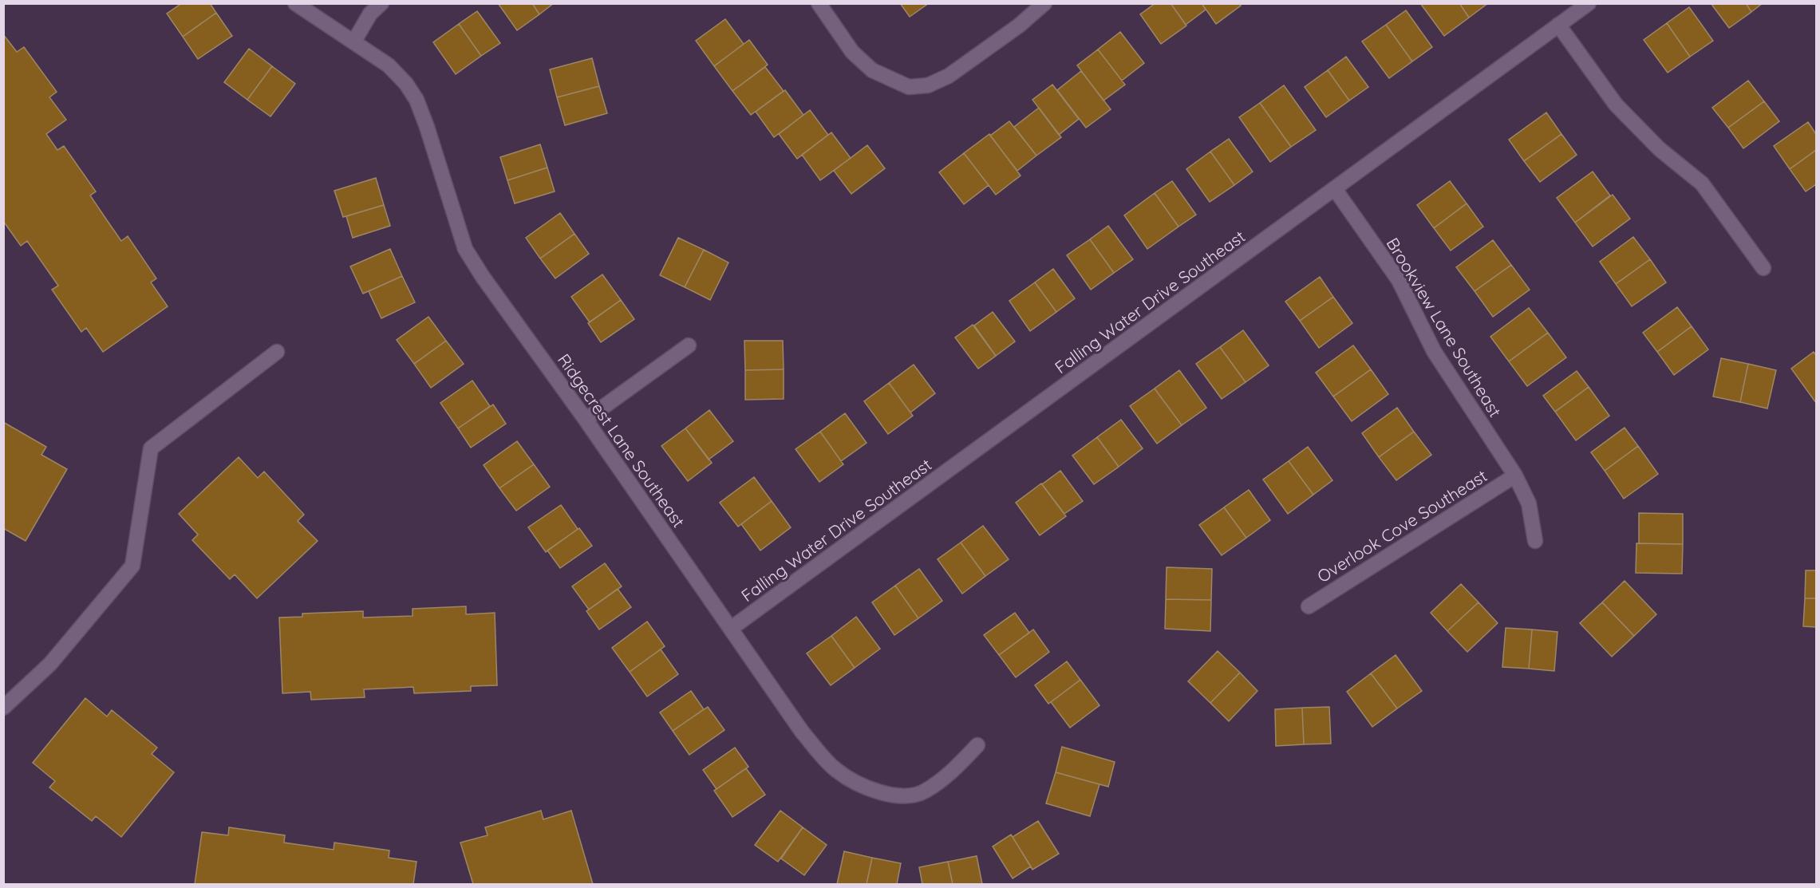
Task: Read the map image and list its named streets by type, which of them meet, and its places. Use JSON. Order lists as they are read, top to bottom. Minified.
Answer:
{"streets":{"street":["Falling Water Drive Southeast","Brookview Lane Southeast","Ridgecrest Lane Southeast","Overlook Cove Southeast"]},"crossings":[["Falling Water Drive Southeast","Brookview Lane Southeast"],["Falling Water Drive Southeast","Ridgecrest Lane Southeast"],["Brookview Lane Southeast","Overlook Cove Southeast"]]}
